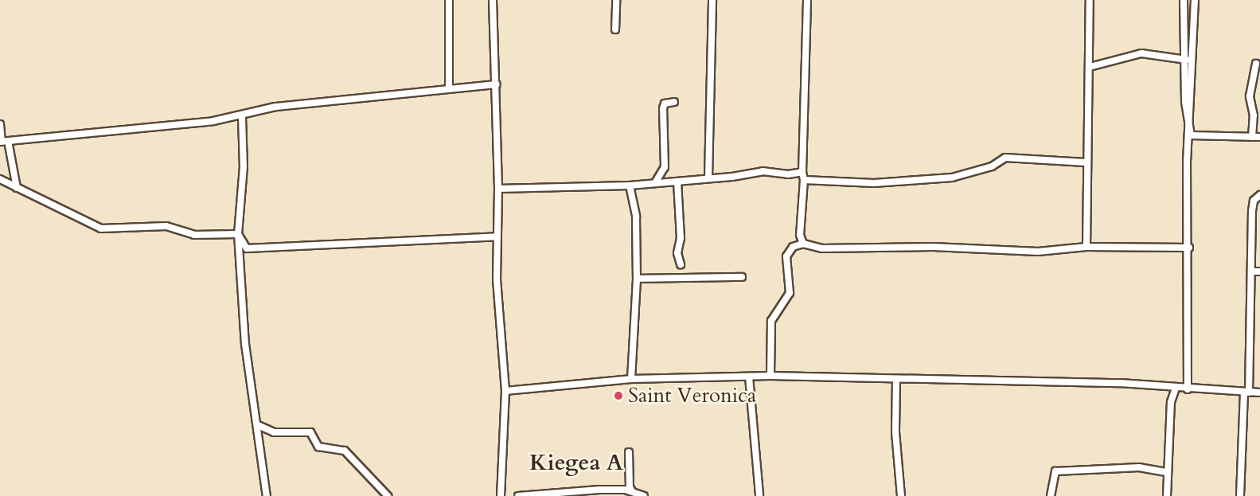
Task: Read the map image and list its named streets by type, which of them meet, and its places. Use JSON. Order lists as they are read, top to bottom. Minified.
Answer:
{"districts":["Kiegea A"],"places":["Saint Veronica"]}
